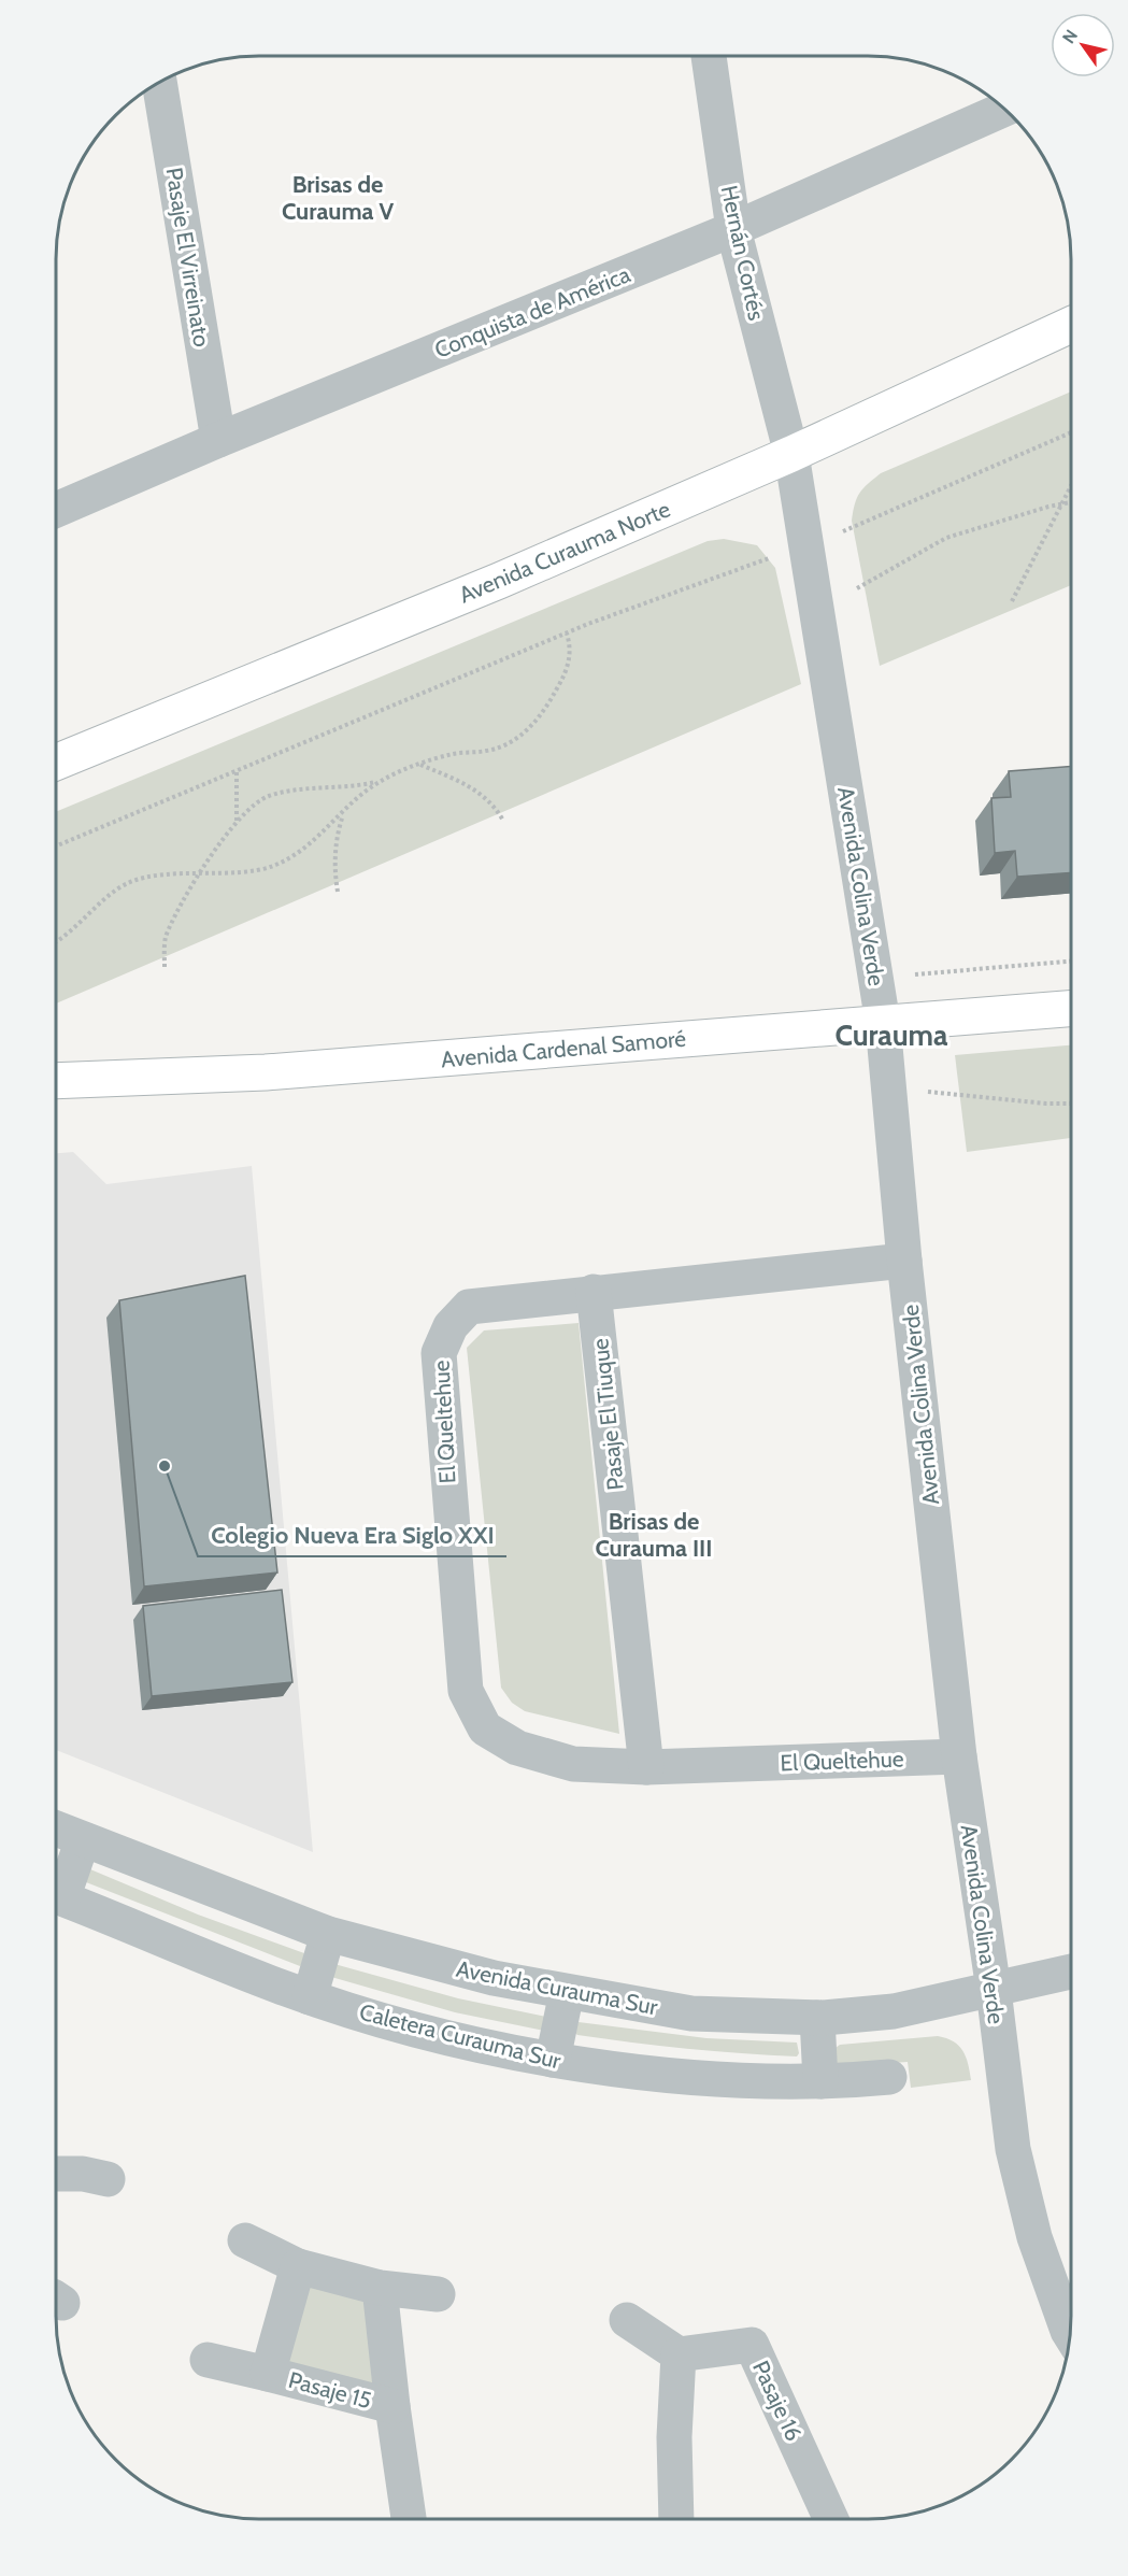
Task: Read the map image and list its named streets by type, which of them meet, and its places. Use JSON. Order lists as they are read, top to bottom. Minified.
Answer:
{"streets":{"main road":["Avenida Curauma Norte","Avenida Cardenal Samoré"],"street":["Hernán Cortés","Pasaje El Virreinato","Conquista de América","Avenida Colina Verde","Pasaje El Tiuque","El Queltehue","Avenida Curauma Sur","Caletera Curauma Sur","Pasaje 15","Pasaje 16"]},"crossings":[["Hernán Cortés","Conquista de América"],["Hernán Cortés","Avenida Curauma Norte"],["Hernán Cortés","Avenida Colina Verde"],["Pasaje El Virreinato","Conquista de América"],["Avenida Curauma Norte","Avenida Colina Verde"],["Avenida Colina Verde","Avenida Cardenal Samoré"],["Avenida Colina Verde","El Queltehue"],["Avenida Colina Verde","Avenida Curauma Sur"],["Pasaje El Tiuque","El Queltehue"]],"districts":["Brisas de Curauma V","Curauma","Brisas de Curauma III"],"places":["Colegio Nueva Era Siglo XXI"],"north":"top left"}
